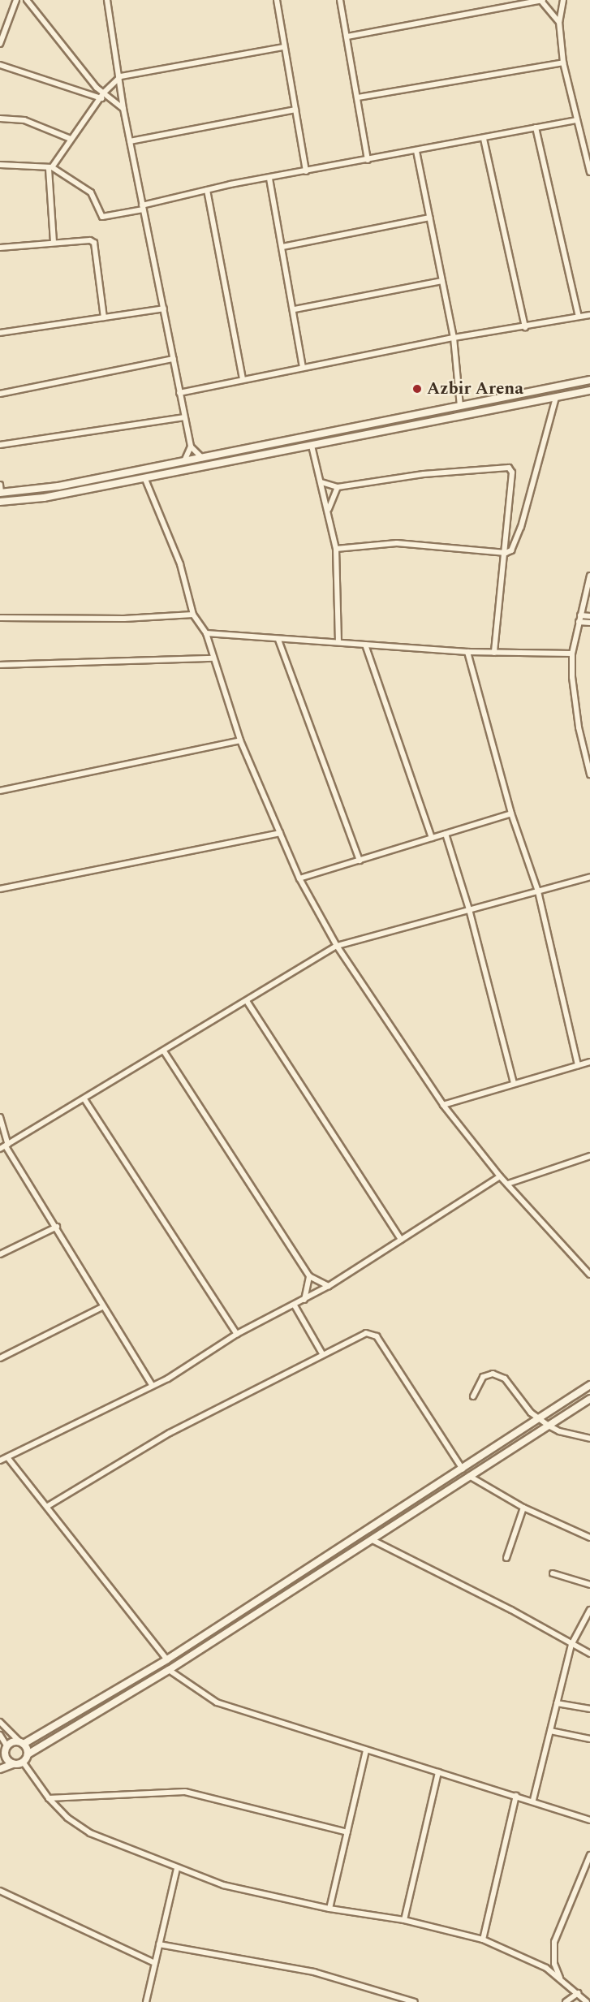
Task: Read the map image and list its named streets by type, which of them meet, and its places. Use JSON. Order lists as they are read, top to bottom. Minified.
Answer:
{"places":["Azbir Arena"]}
